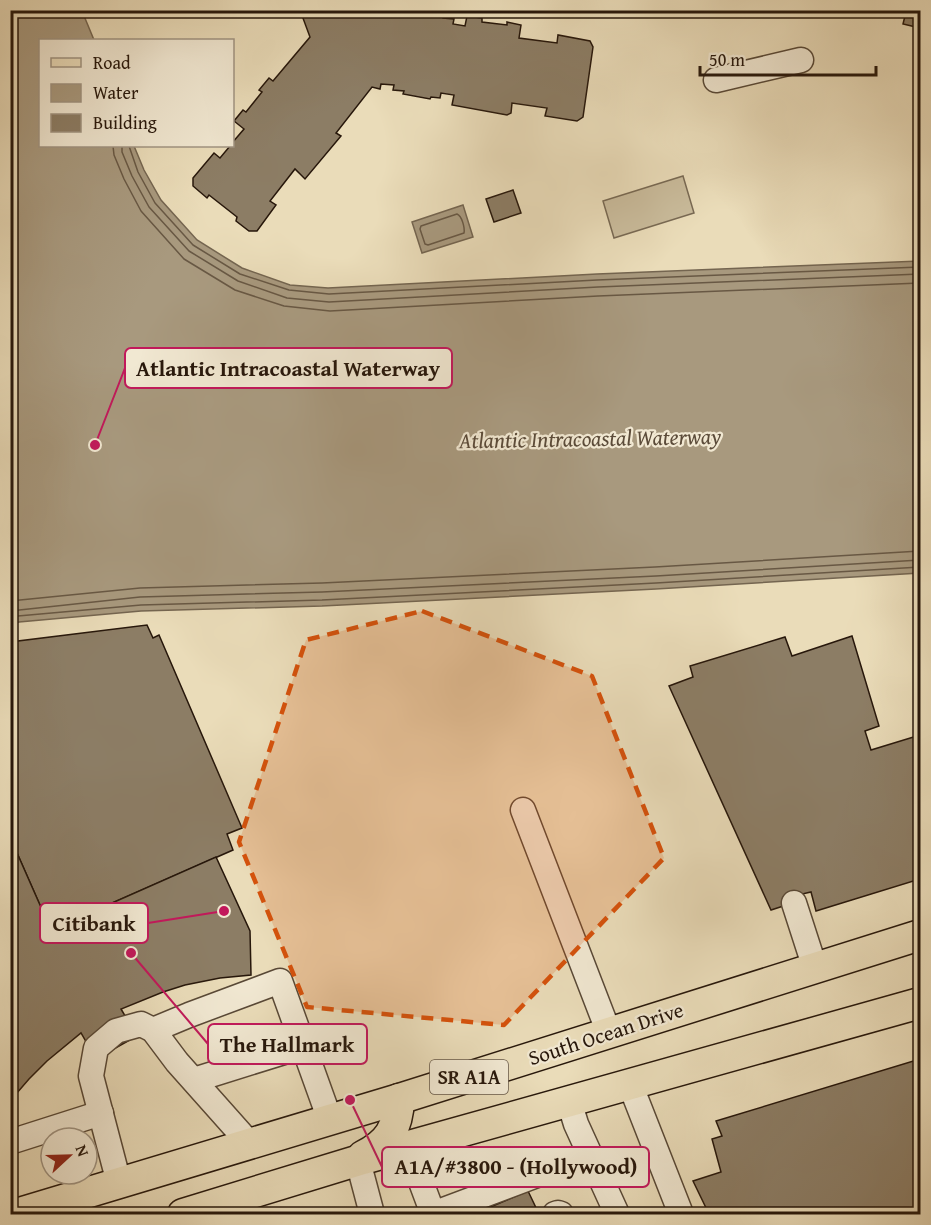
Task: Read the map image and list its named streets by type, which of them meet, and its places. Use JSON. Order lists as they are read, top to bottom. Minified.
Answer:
{"streets":{"main road":["South Ocean Drive","SR A1A"]},"water":["Atlantic Intracoastal Waterway"],"places":["Atlantic Intracoastal Waterway","Citibank","The Hallmark","A1A/#3800 - (Hollywood)"],"legend":["Road","Water","Building"],"scale_bar":"50 m","north":"right"}
